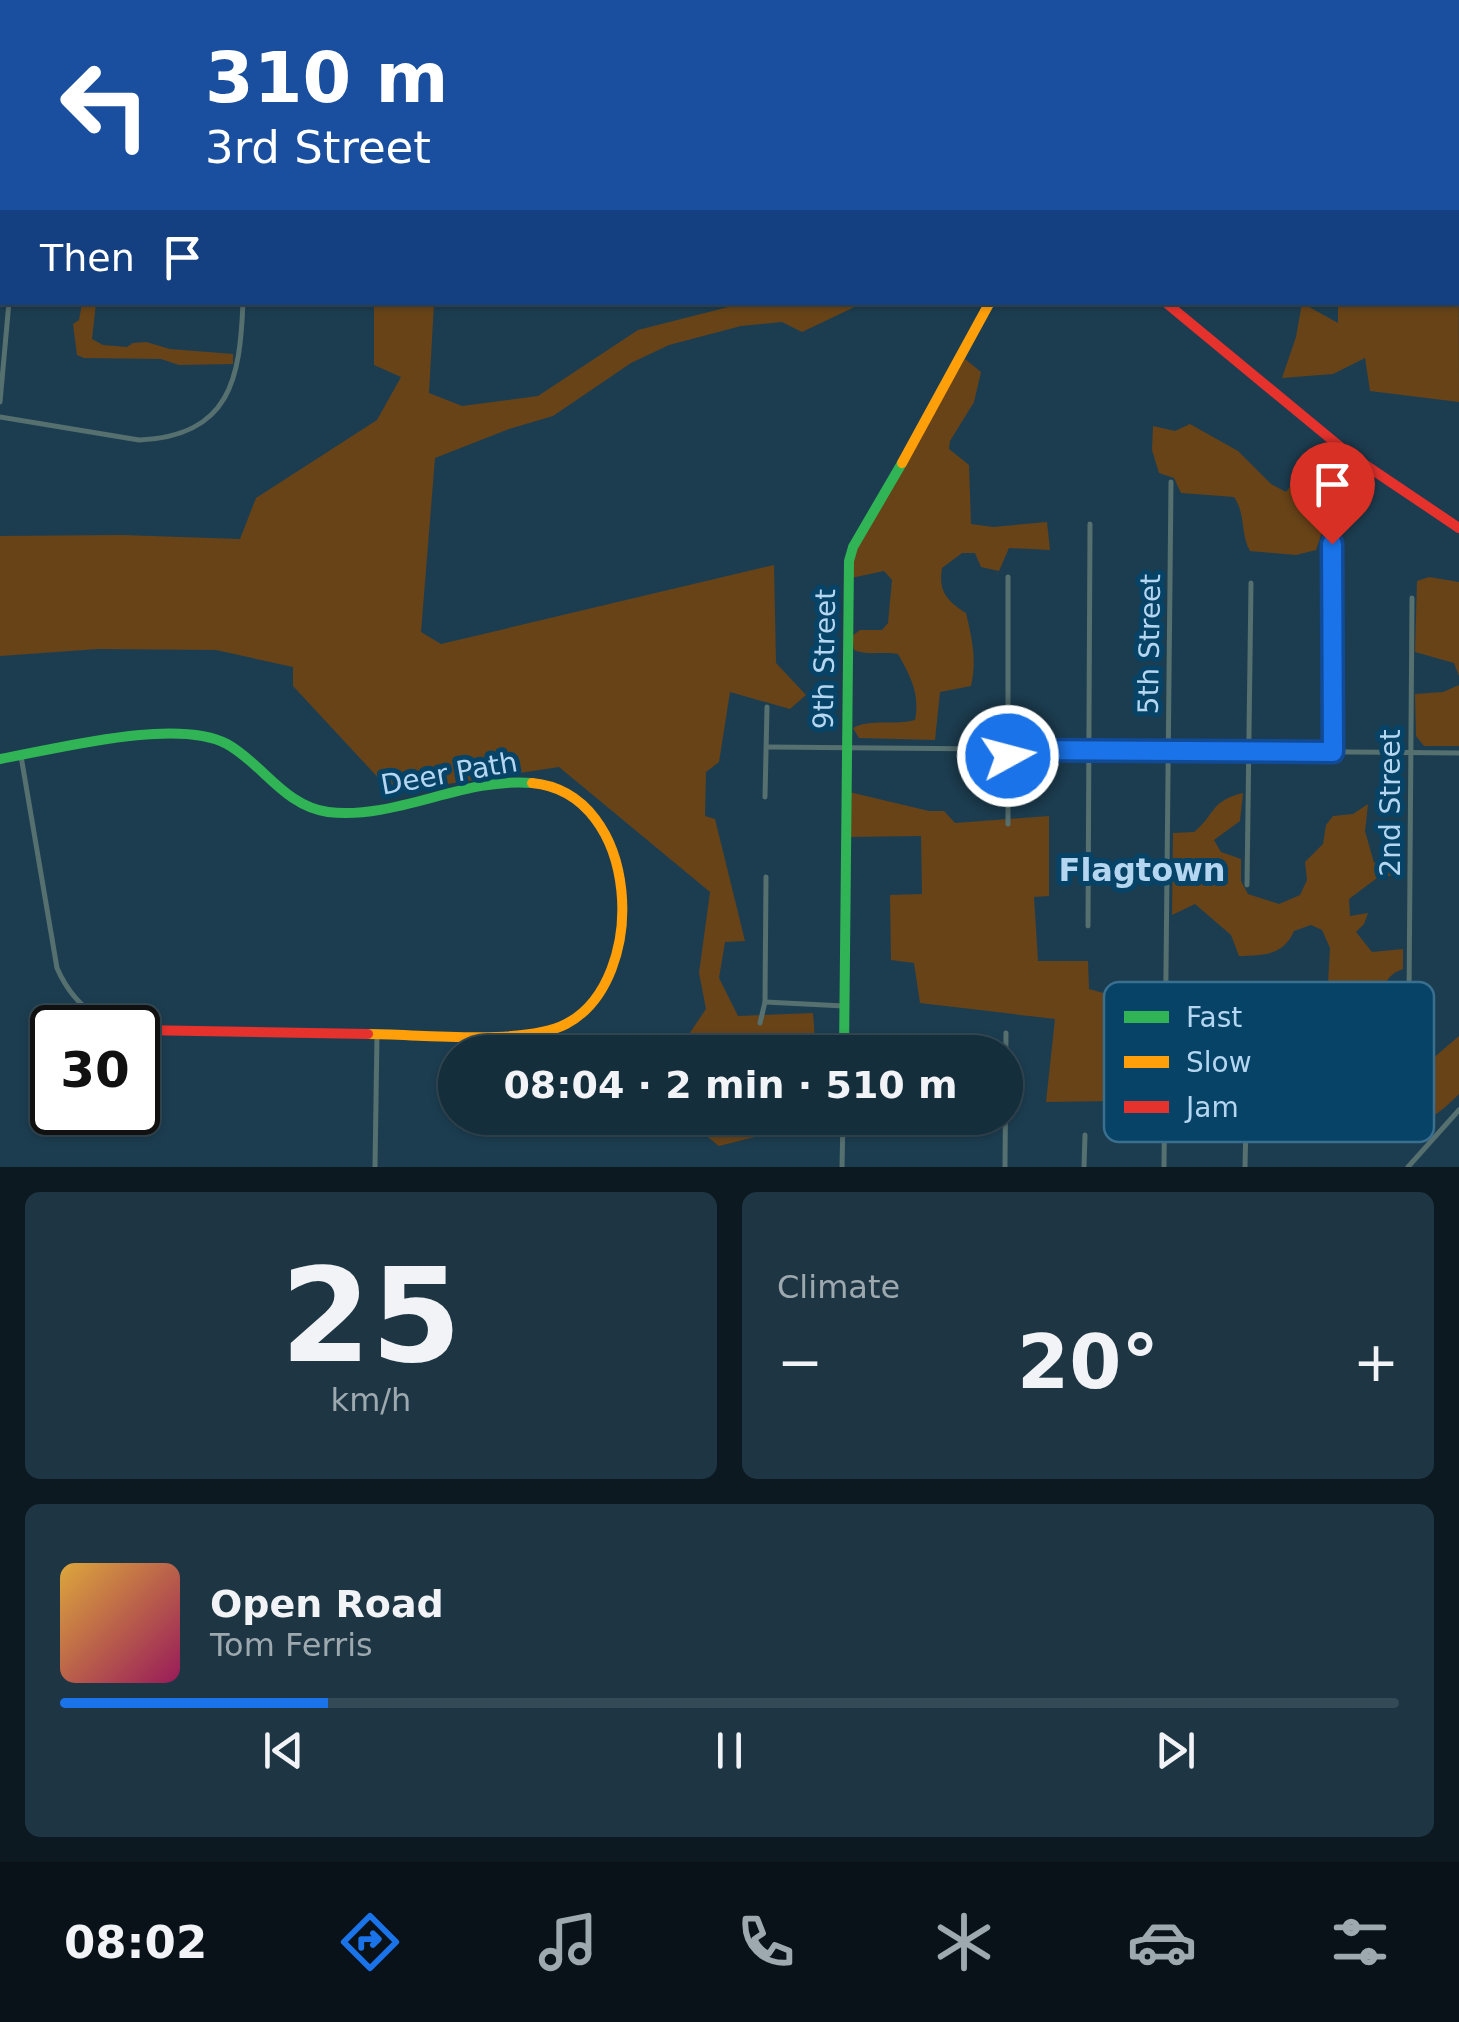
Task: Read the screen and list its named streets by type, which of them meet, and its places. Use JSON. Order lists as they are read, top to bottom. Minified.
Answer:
{"streets":{"street":["5th Street","9th Street","Deer Path","2nd Street"]},"districts":["Flagtown"],"legend":["Fast","Slow","Jam"],"page":{"turn":["310 m","3rd Street"],"then":"Then","limit":"30","trip":"08:04 · 2 min · 510 m","tile":[["25","km/h"],"Climate"],"heat":["−","20°","+"],"song":["Open Road","Tom Ferris"],"tabs":"08:02"}}
